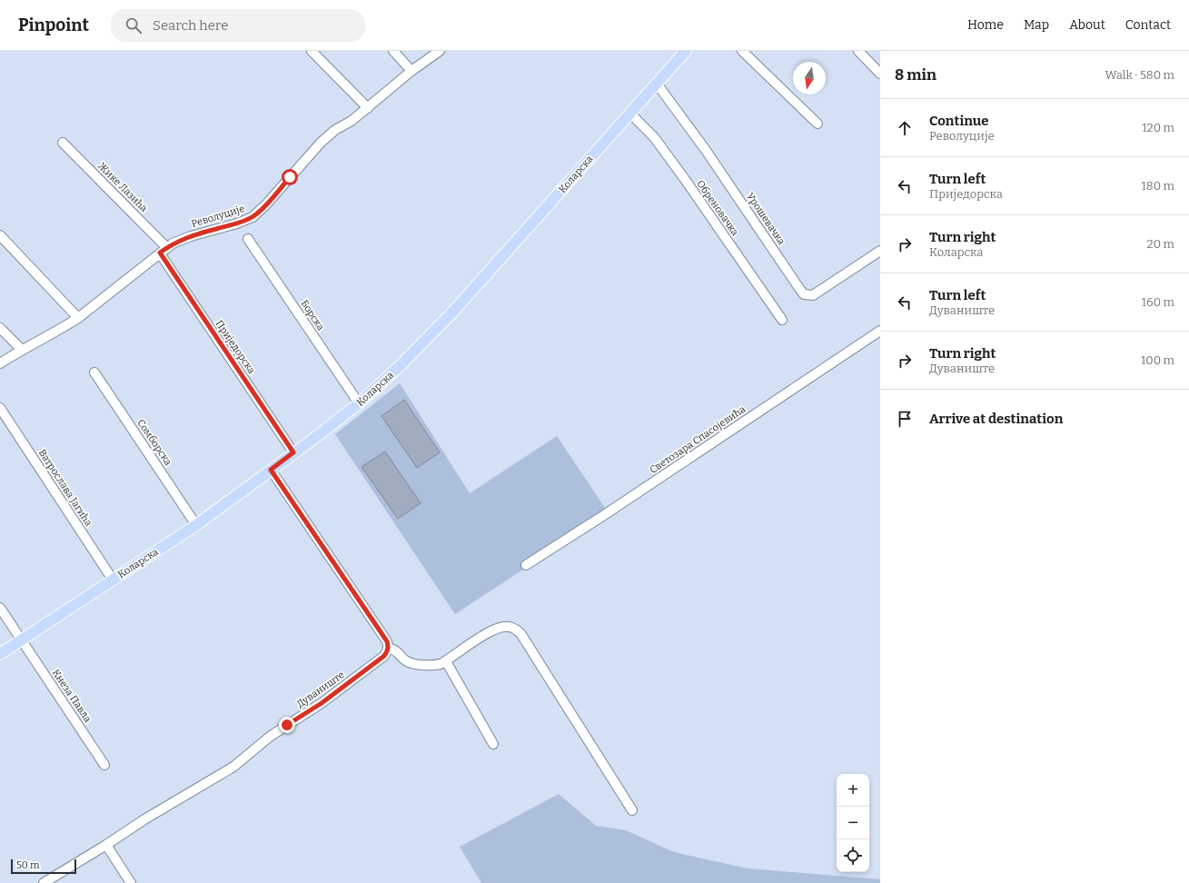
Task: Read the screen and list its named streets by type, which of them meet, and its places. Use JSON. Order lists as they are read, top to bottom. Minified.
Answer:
{"streets":{"main road":["Коларска"],"street":["Жике Лазића","Обреновачка","Револуције","Урошевачка","Борска","Приједорска","Светозара Спасојевића","Сомборска","Ватрослава Јагића","Дуваниште","Кнеза Павла"]},"crossings":[["Коларска","Обреновачка"],["Коларска","Урошевачка"],["Коларска","Борска"],["Коларска","Приједорска"],["Коларска","Сомборска"],["Коларска","Ватрослава Јагића"],["Коларска","Кнеза Павла"],["Жике Лазића","Револуције"],["Жике Лазића","Приједорска"],["Револуције","Приједорска"]],"scale_bar":"50 m","north":"bottom","page":{"header":"Pinpoint","search":"Search here","nav":["Home","Map","About","Contact"],"heading":["8 min","Walk · 580 m"],"list":[["Continue","Револуције","120 m"],["Turn left","Приједорска","180 m"],["Turn right","Коларска","20 m"],["Turn left","Дуваниште","160 m"],["Turn right","Дуваниште","100 m"],"Arrive at destination"],"map_buttons":["+","−"],"scale":"50 m"}}
